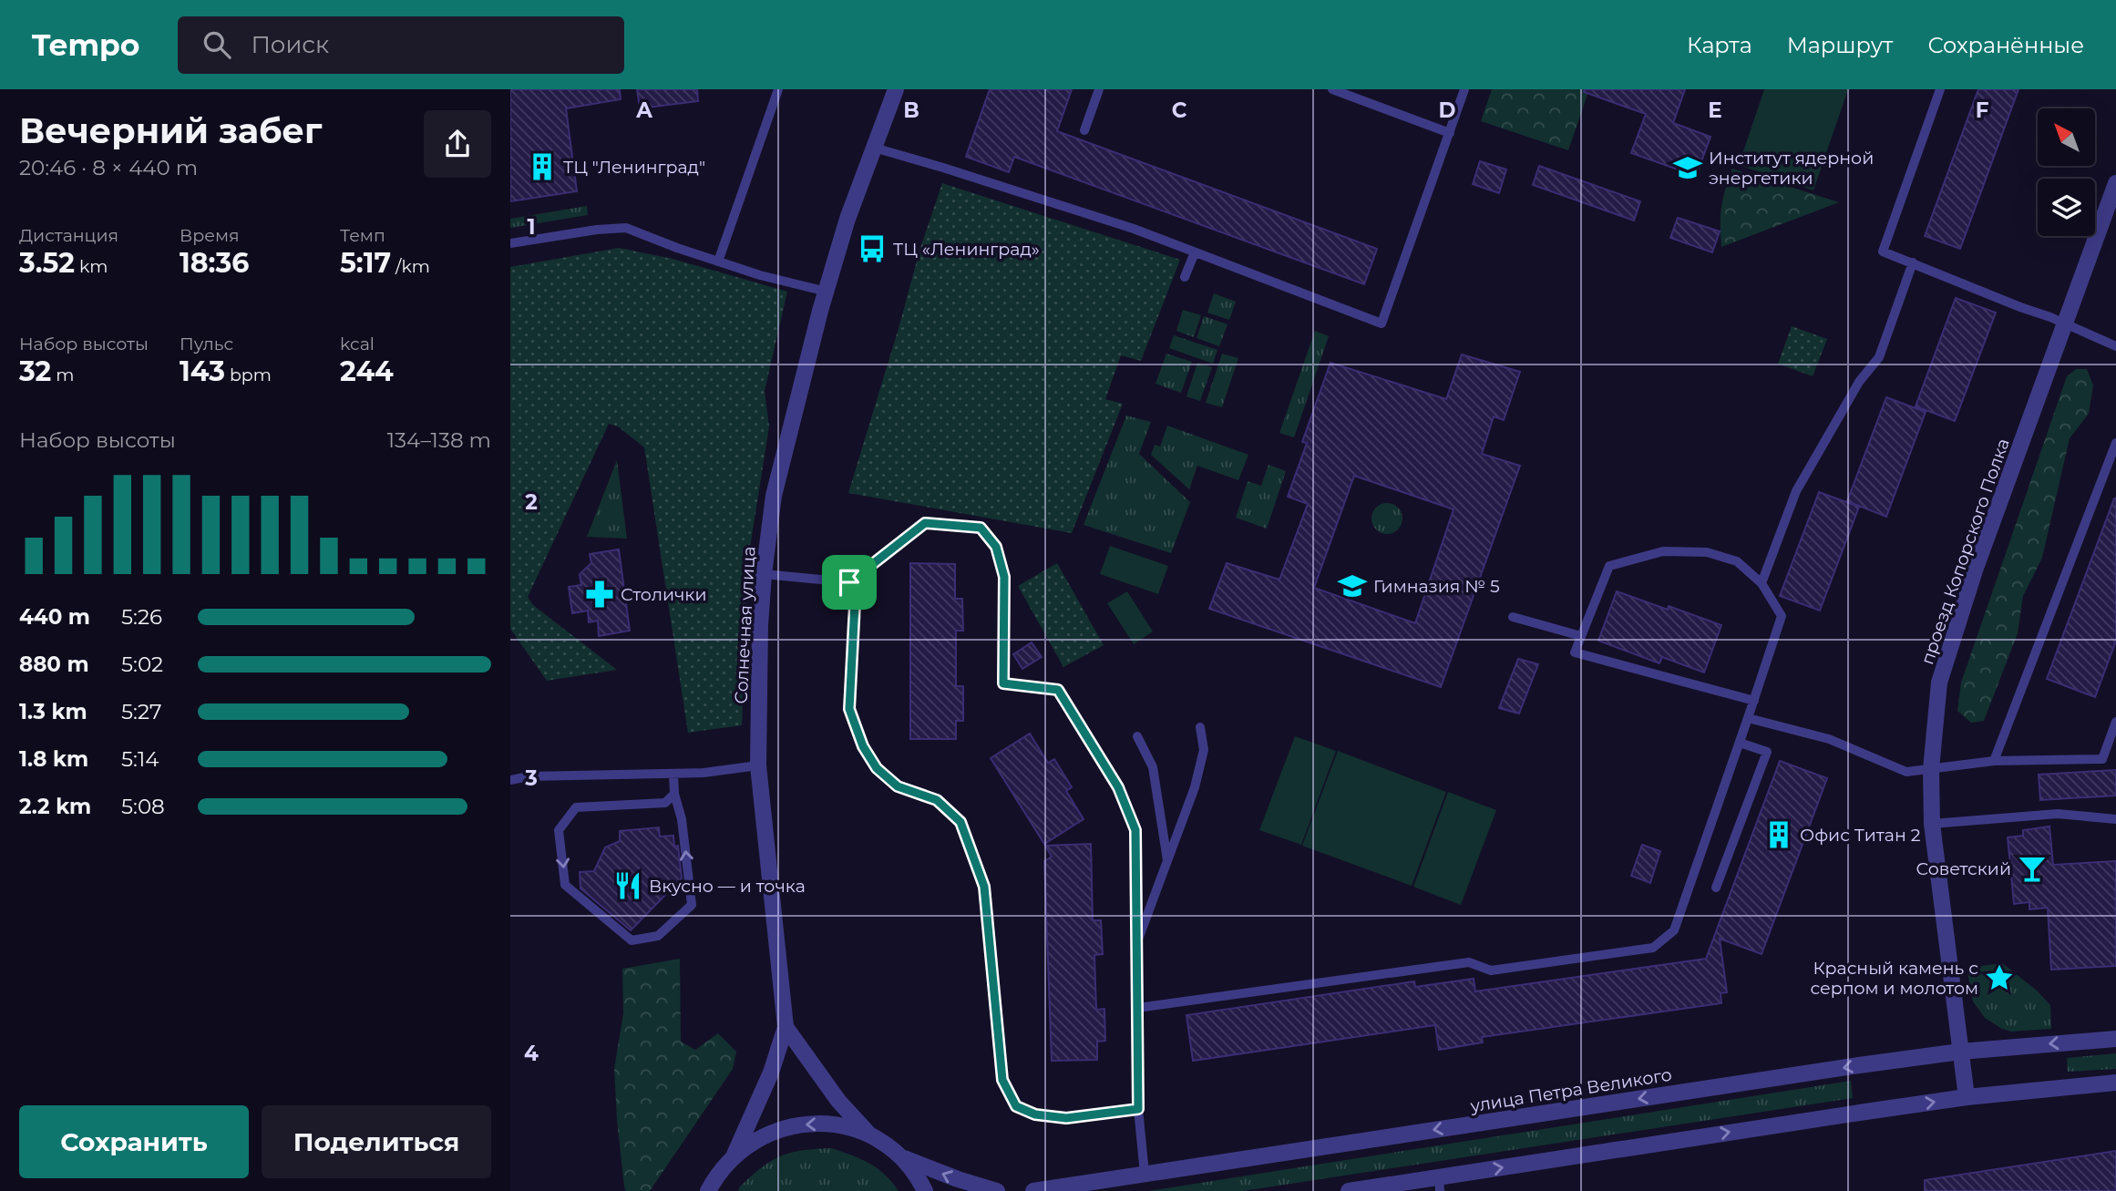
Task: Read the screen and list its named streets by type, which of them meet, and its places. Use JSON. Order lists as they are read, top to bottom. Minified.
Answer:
{"streets":{"street":["проезд Копорского Полка","Солнечная улица","улица Петра Великого"]},"crossings":[["проезд Копорского Полка","улица Петра Великого"]],"places":{"building":["ТЦ \"Ленинград\"","Офис Титан 2"],"school or university":["Институт ядерной энергетики","Гимназия № 5"],"bus stop":["ТЦ «Ленинград»"],"pharmacy":["Столички"],"bar":["Советский"],"restaurant":["Вкусно — и точка"],"place":["Красный камень с серпом и молотом"]},"north":"top left","page":{"header":"Tempo","search":"Поиск","nav":["Карта","Маршрут","Сохранённые"],"heading":["Вечерний забег","20:46 · 8 × 440 m"],"stats":[["Дистанция","3.52 km"],["Время","18:36"],["Темп","5:17 /km"],["Набор высоты","32 m"],["Пульс","143 bpm"],["kcal","244"]],"chart":["Набор высоты","134–138 m"],"list":[{"name":"440 m","note":"5:26"},{"name":"880 m","note":"5:02"},{"name":"1.3 km","note":"5:27"},{"name":"1.8 km","note":"5:14"},{"name":"2.2 km","note":"5:08"}],"buttons":["Сохранить","Поделиться"]},"grid":{"columns":["A","B","C","D","E","F"],"rows":["1","2","3","4"]}}
